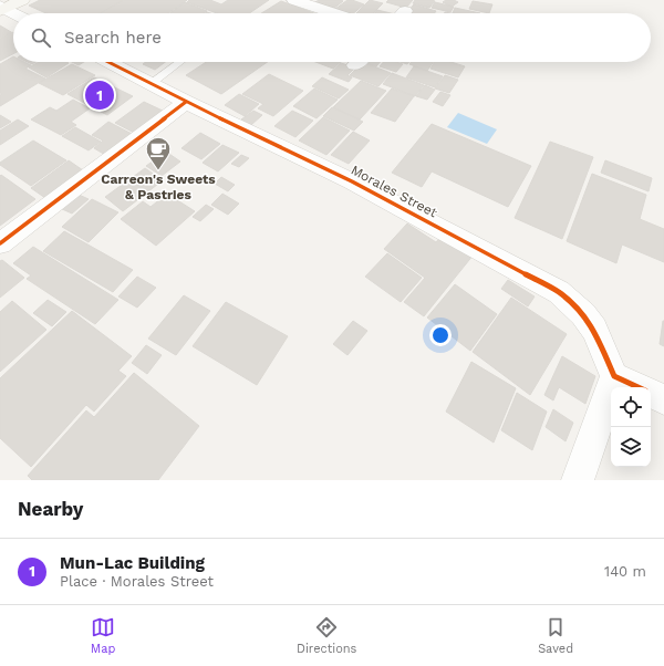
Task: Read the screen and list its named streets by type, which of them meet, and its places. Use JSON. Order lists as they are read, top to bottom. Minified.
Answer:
{"streets":{"street":["Morales Street"]},"places":{"cafe":["Carreon's Sweets & Pastries"]},"page":{"search":"Search here","pins":"1","heading":"Nearby","list":[{"mark":"1","name":"Mun-Lac Building","note":"Place · Morales Street","value":"140 m"}],"nav":["Map","Directions","Saved"]}}
